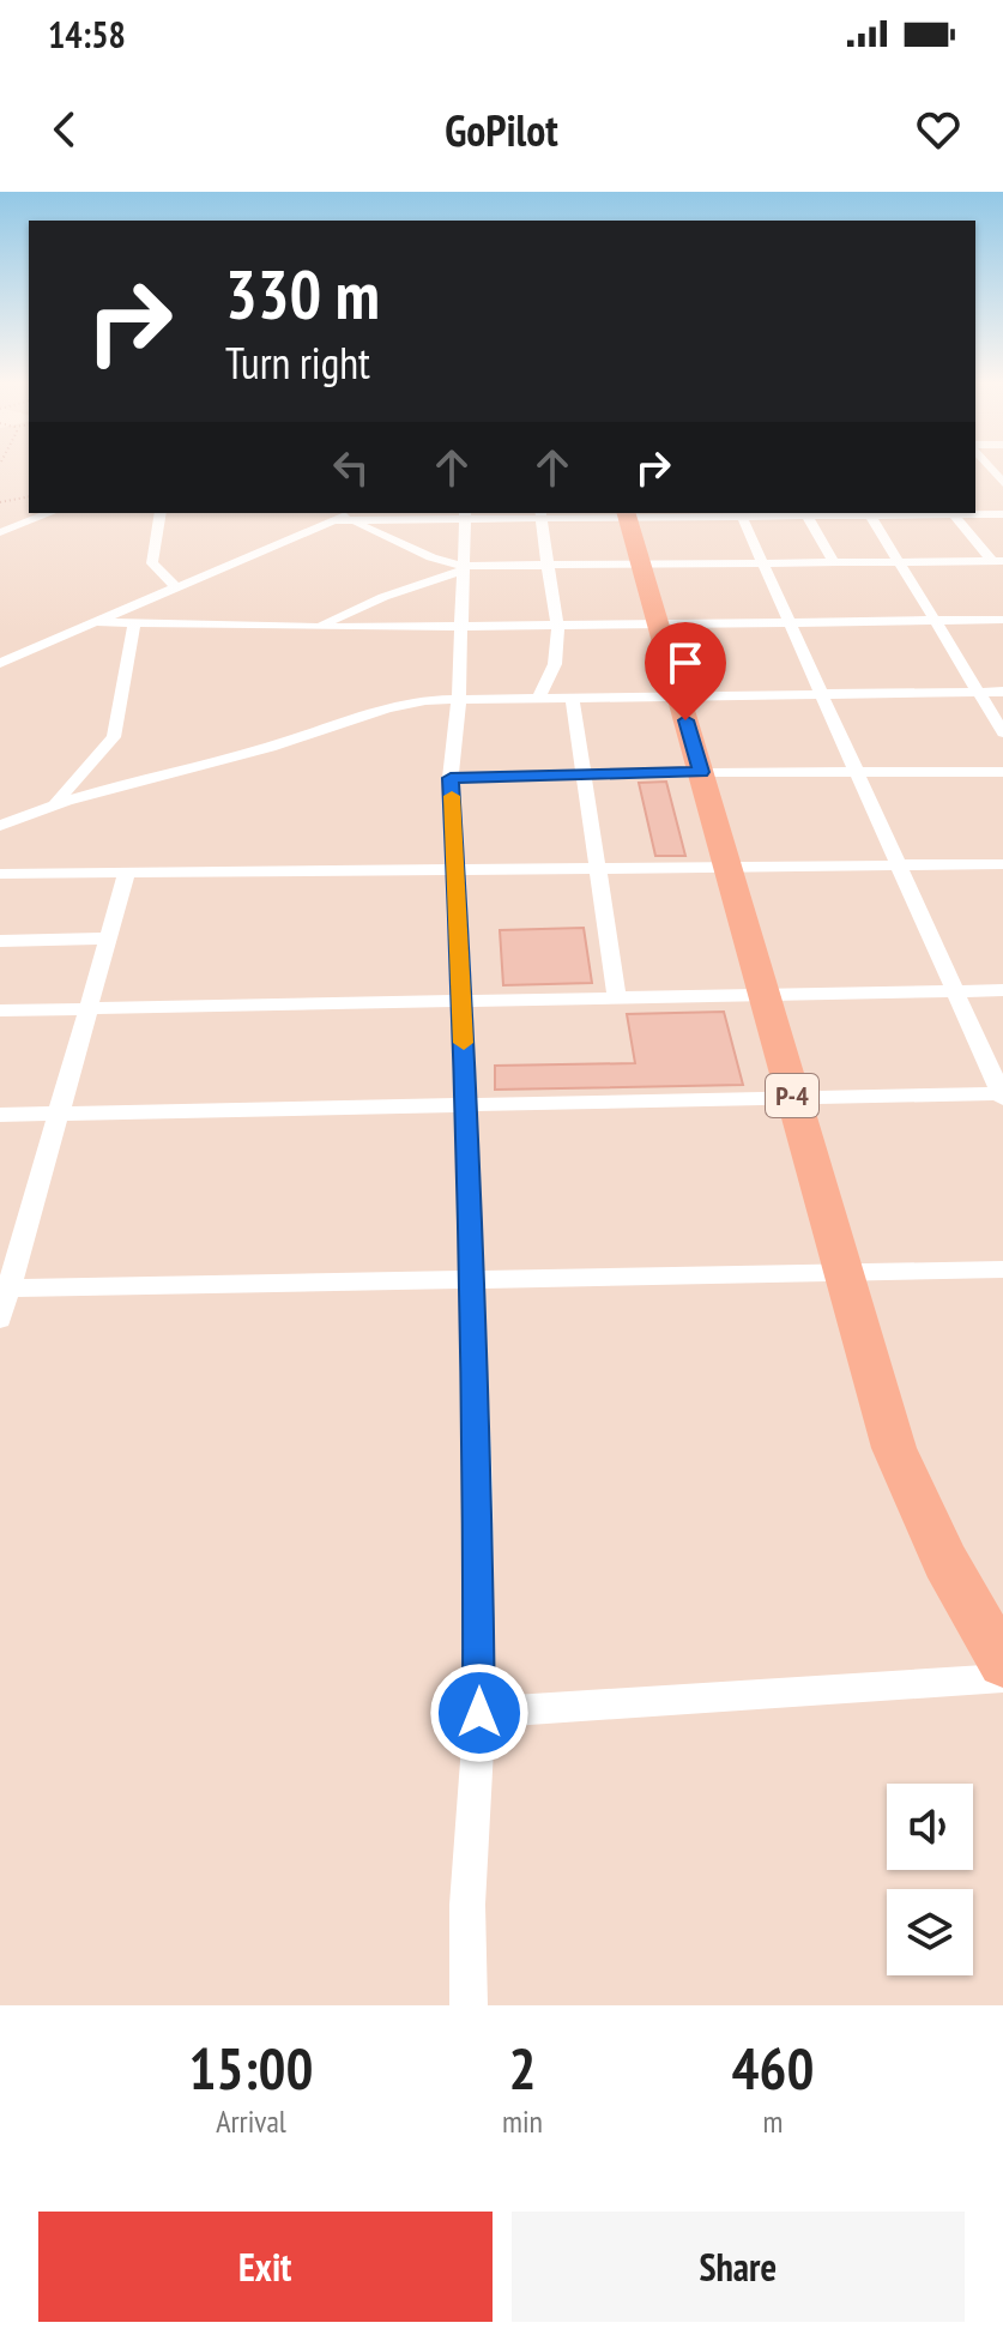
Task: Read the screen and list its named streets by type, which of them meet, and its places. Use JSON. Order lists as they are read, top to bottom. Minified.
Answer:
{"streets":{"highway":["P-4"]},"page":{"status":"14:58","header":"GoPilot","turn":["330 m","Turn right"],"eta":["15:00","Arrival","2","min","460","m"],"buttons":["Exit","Share"]}}
